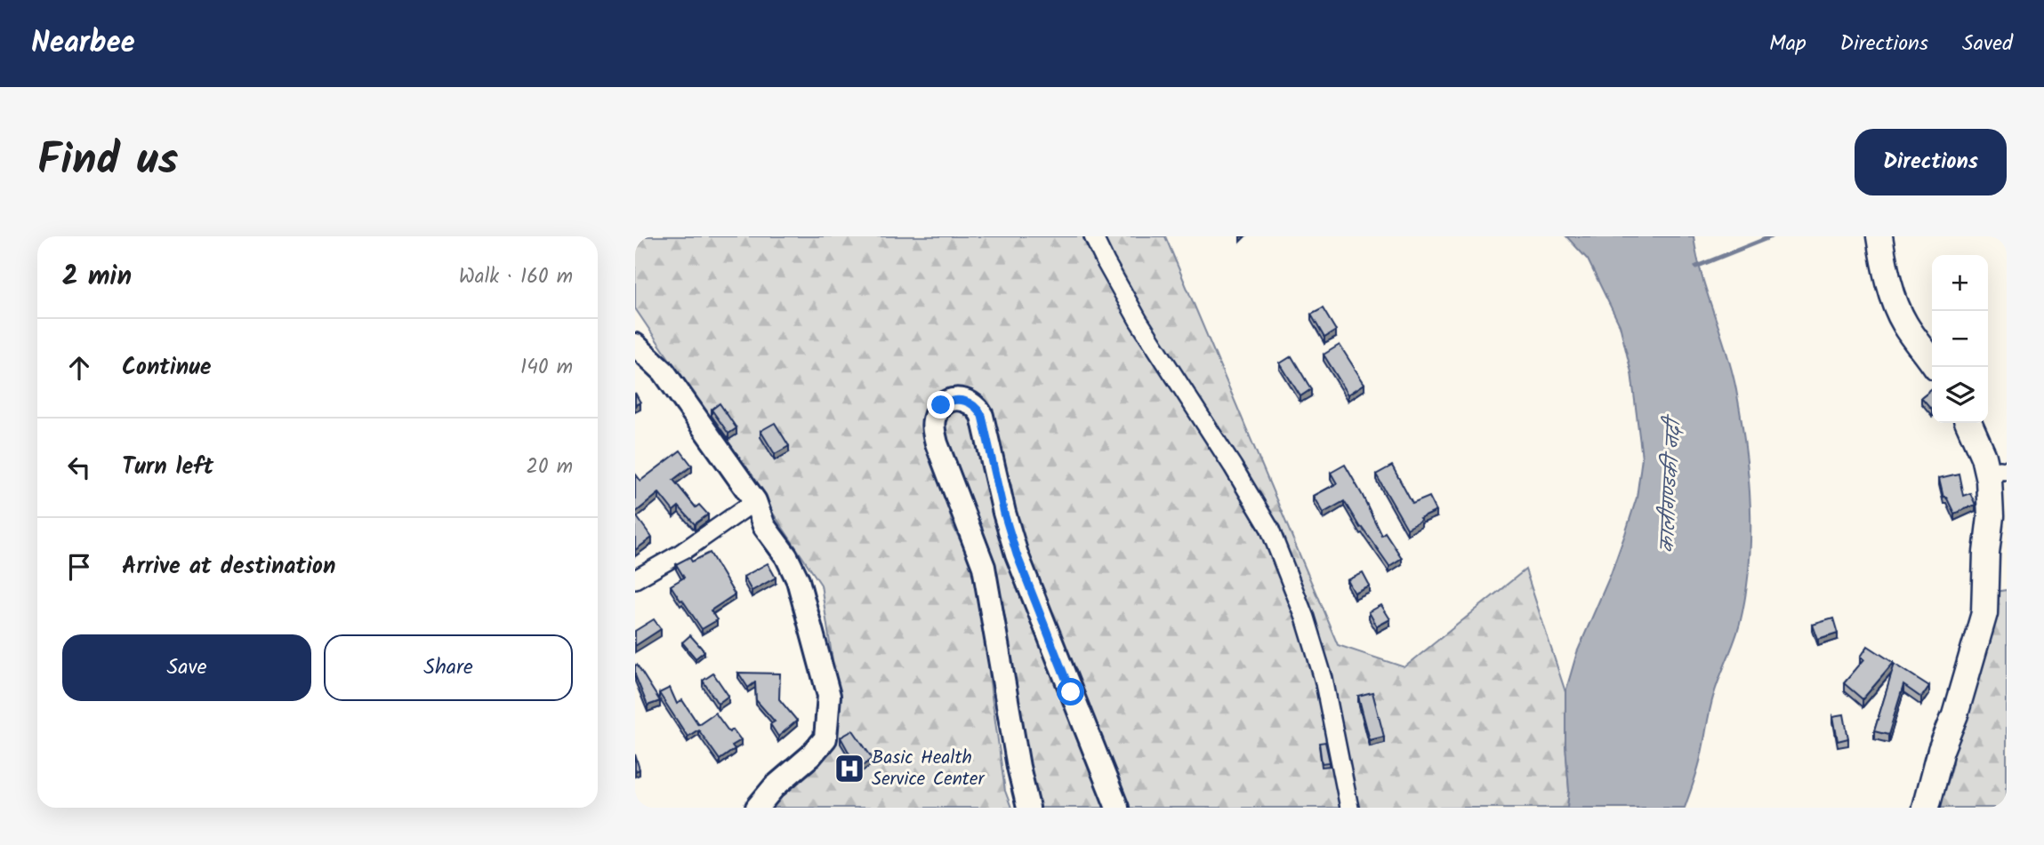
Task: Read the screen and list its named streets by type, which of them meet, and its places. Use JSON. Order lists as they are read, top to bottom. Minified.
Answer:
{"water":["कालीगण्डकी नदी"],"places":{"hospital":["Basic Health Service Center"]},"page":{"header":"Nearbee","nav":["Map","Directions","Saved"],"title":"Find us","buttons":["Directions",["Save","Share"]],"heading":["2 min","Walk · 160 m"],"map_buttons":["+","−"],"list":[["Continue","140 m"],["Turn left","20 m"],"Arrive at destination"]}}
